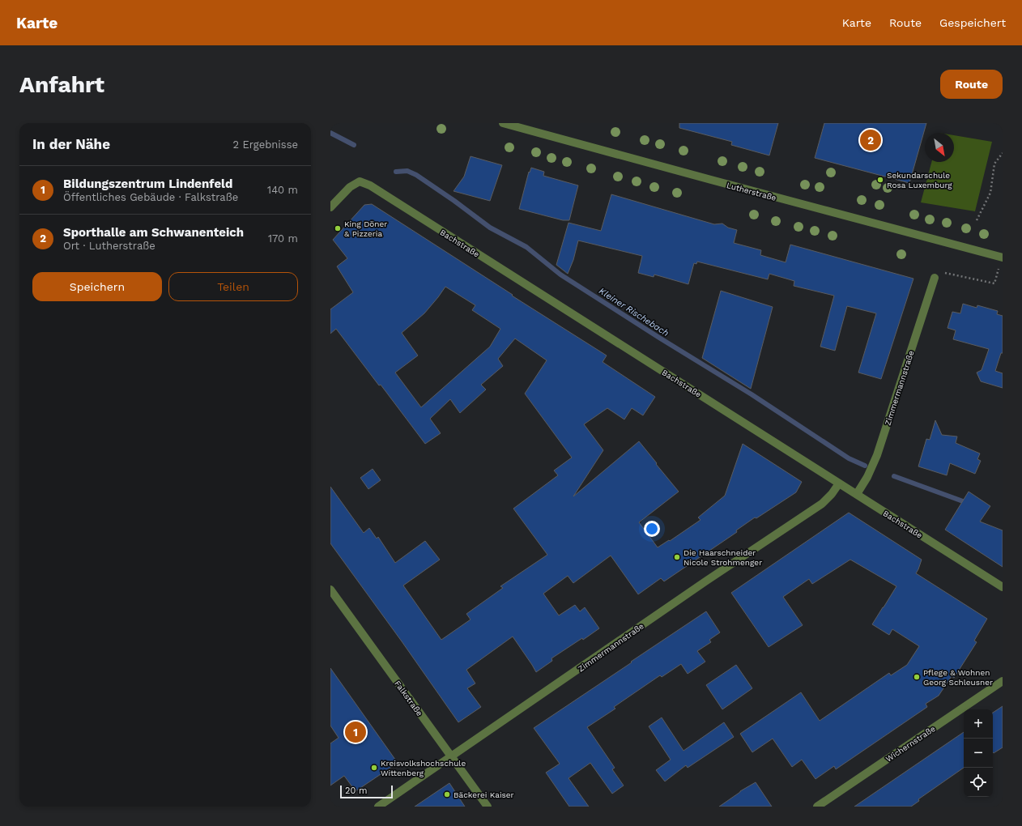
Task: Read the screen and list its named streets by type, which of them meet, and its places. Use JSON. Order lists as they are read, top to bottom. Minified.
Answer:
{"streets":{"street":["Lutherstraße","Bachstraße","Zimmermannstraße","Falkstraße","Wichernstraße"]},"crossings":[["Bachstraße","Zimmermannstraße"],["Zimmermannstraße","Falkstraße"]],"water":["Kleiner Rischebach"],"places":["Sekundarschule Rosa Luxemburg","King Döner & Pizzeria","Die Haarschneider Nicole Strohmenger","Pflege & Wohnen Georg Schleusner","Kreisvolkshochschule Wittenberg","Bäckerei Kaiser"],"scale_bar":"20 m","north":"bottom right","page":{"header":"Karte","nav":["Karte","Route","Gespeichert"],"buttons":["Route",["Speichern","Teilen"]],"title":"Anfahrt","heading":["In der Nähe","2 Ergebnisse"],"pins":["2","1"],"list":[{"mark":"1","name":"Bildungszentrum Lindenfeld","note":"Öffentliches Gebäude · Falkstraße","value":"140 m"},{"mark":"2","name":"Sporthalle am Schwanenteich","note":"Ort · Lutherstraße","value":"170 m"}],"map_buttons":["+","−"],"scale":"20 m"}}
